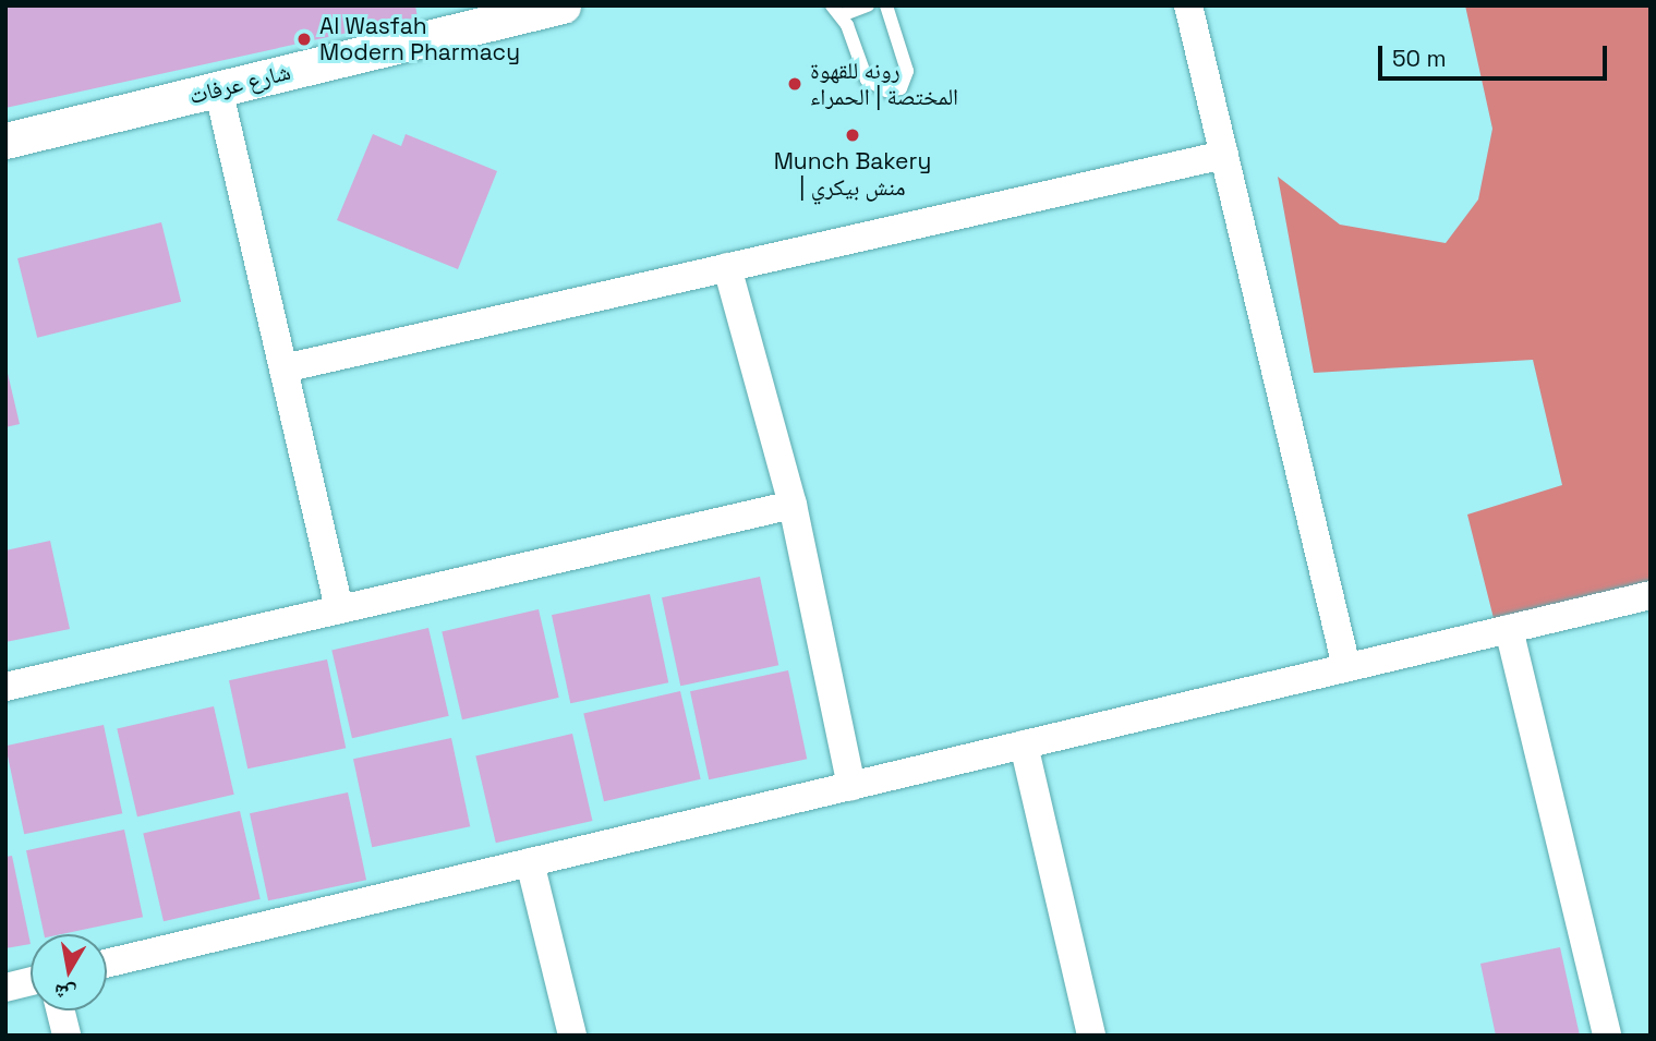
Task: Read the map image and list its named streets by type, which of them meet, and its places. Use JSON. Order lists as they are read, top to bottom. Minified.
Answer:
{"streets":{"street":["شارع عرفات"]},"places":["Al Wasfah Modern Pharmacy","رونه للقهوة المختصة | الحمراء","Munch Bakery | منش بيكري"],"scale_bar":"50 m","north":"bottom"}
